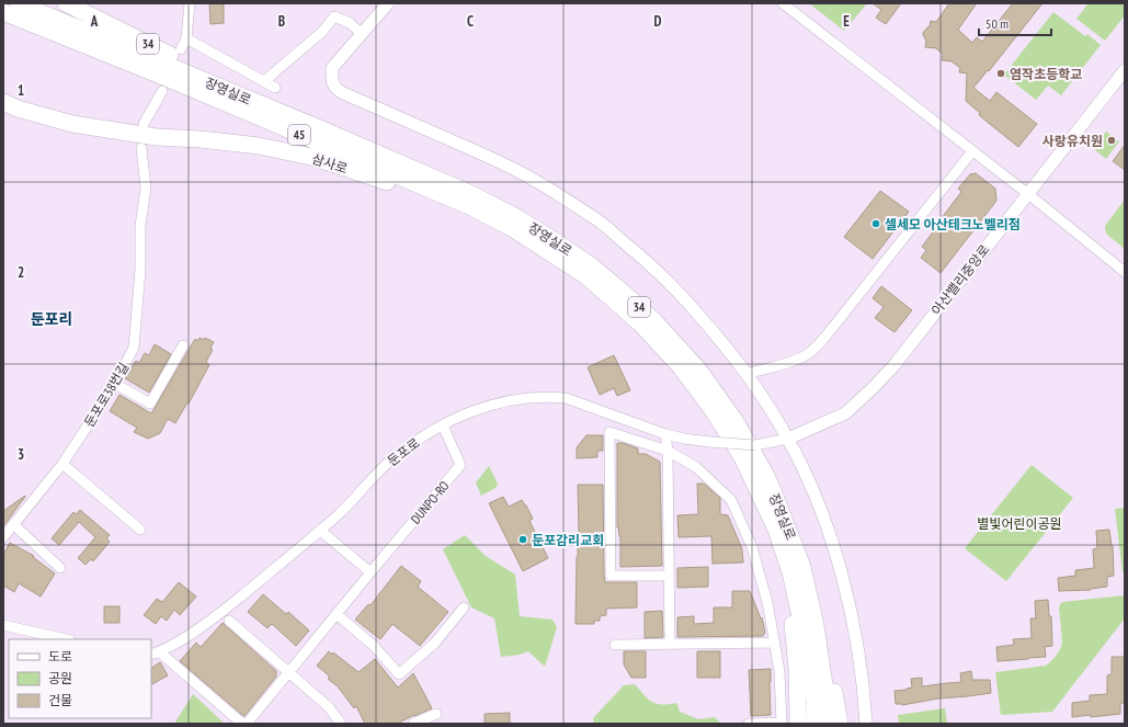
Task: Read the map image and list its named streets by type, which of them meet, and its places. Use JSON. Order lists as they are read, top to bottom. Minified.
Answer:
{"streets":{"highway":["34","장영실로","45","삼사로"],"street":["아산밸리중앙로","둔포로38번길","둔포로","DUNPO-RO"]},"crossings":[["34","장영실로"],["장영실로","삼사로"],["아산밸리중앙로","둔포로"],["둔포로","DUNPO-RO"]],"districts":["둔포리"],"parks":["별빛어린이공원"],"places":["염작초등학교","사랑유치원","셀세모 아산테크노벨리점","둔포감리교회"],"legend":["도로","공원","건물"],"scale_bar":"50 m","grid":{"columns":["A","B","C","D","E"],"rows":["1","2","3"]}}
